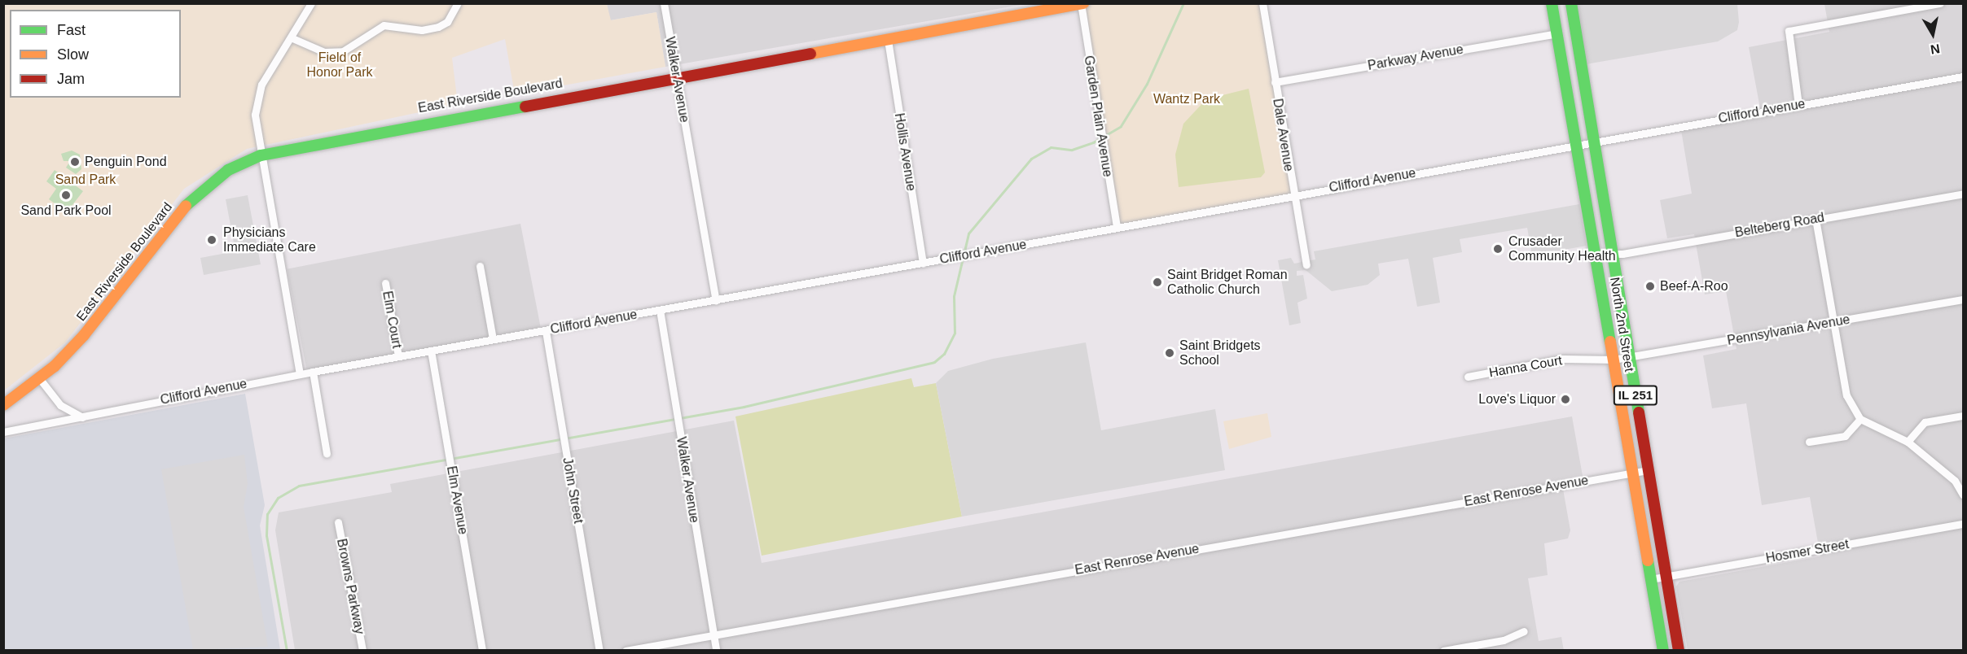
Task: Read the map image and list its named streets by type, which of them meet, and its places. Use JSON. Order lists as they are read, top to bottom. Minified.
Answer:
{"streets":{"main road":["East Riverside Boulevard","North 2nd Street","IL 251"],"street":["Parkway Avenue","Walker Avenue","Clifford Avenue","Garden Plain Avenue","Dale Avenue","Hollis Avenue","Belteberg Road","Elm Court","Pennsylvania Avenue","Hanna Court","John Street","East Renrose Avenue","Elm Avenue","Hosmer Street","Browns Parkway"]},"crossings":[["Parkway Avenue","Dale Avenue"],["Parkway Avenue","North 2nd Street"],["Walker Avenue","East Riverside Boulevard"],["Walker Avenue","Clifford Avenue"],["Walker Avenue","East Renrose Avenue"],["East Riverside Boulevard","Garden Plain Avenue"],["East Riverside Boulevard","Hollis Avenue"],["Clifford Avenue","Garden Plain Avenue"],["Clifford Avenue","Dale Avenue"],["Clifford Avenue","Hollis Avenue"],["Clifford Avenue","Elm Court"],["Clifford Avenue","North 2nd Street"],["Clifford Avenue","John Street"],["Clifford Avenue","Elm Avenue"],["Belteberg Road","North 2nd Street"],["North 2nd Street","Pennsylvania Avenue"],["North 2nd Street","Hanna Court"],["North 2nd Street","East Renrose Avenue"],["North 2nd Street","Hosmer Street"],["Pennsylvania Avenue","Hanna Court"]],"parks":["Field of Honor Park","Wantz Park","Sand Park"],"places":["Penguin Pond","Sand Park Pool","Physicians Immediate Care","Crusader Community Health","Saint Bridget Roman Catholic Church","Beef-A-Roo","Saint Bridgets School","Love's Liquor"],"legend":["Fast","Slow","Jam"],"north":"bottom"}
